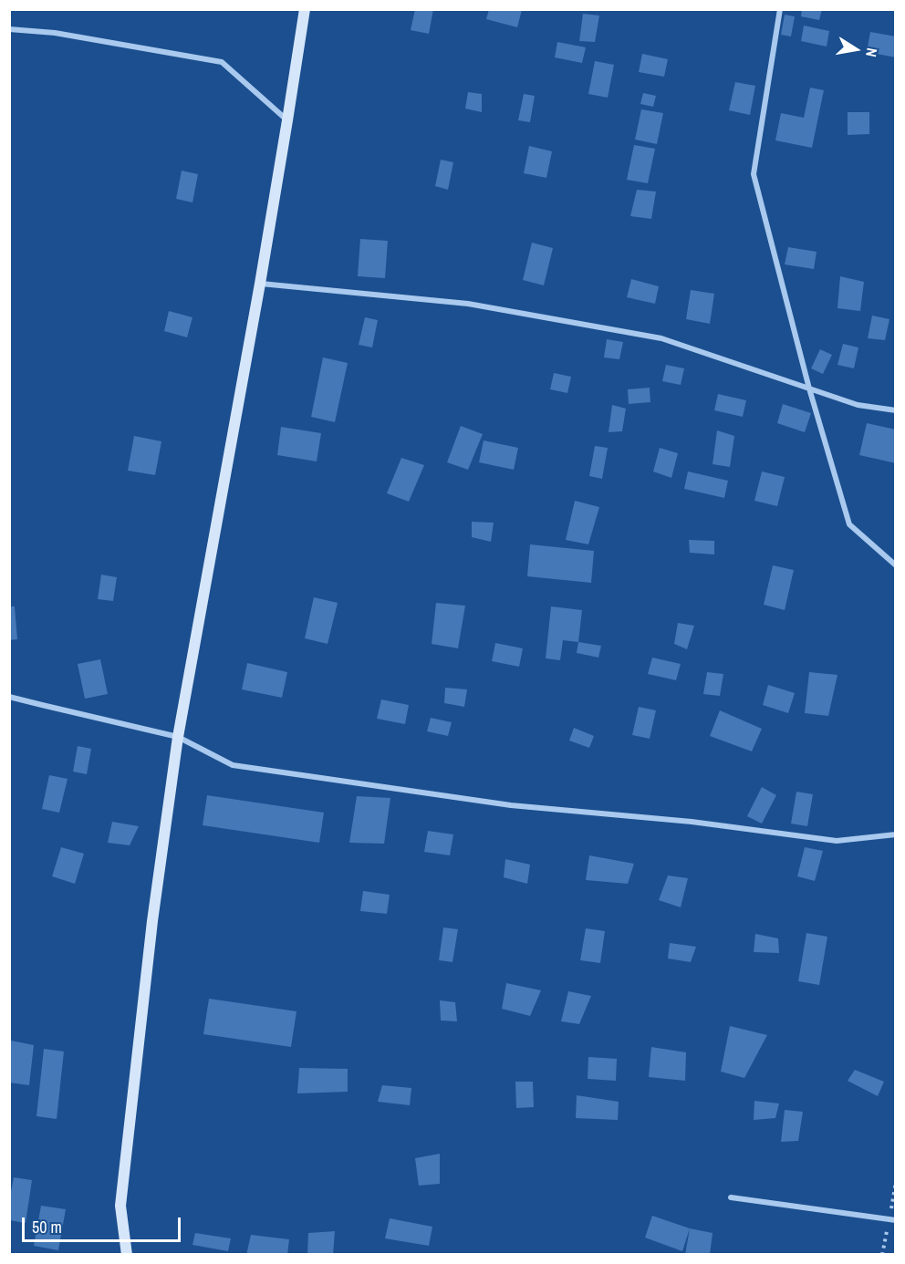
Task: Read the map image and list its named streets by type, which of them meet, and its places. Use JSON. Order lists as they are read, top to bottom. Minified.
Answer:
{"scale_bar":"50 m","north":"right"}
